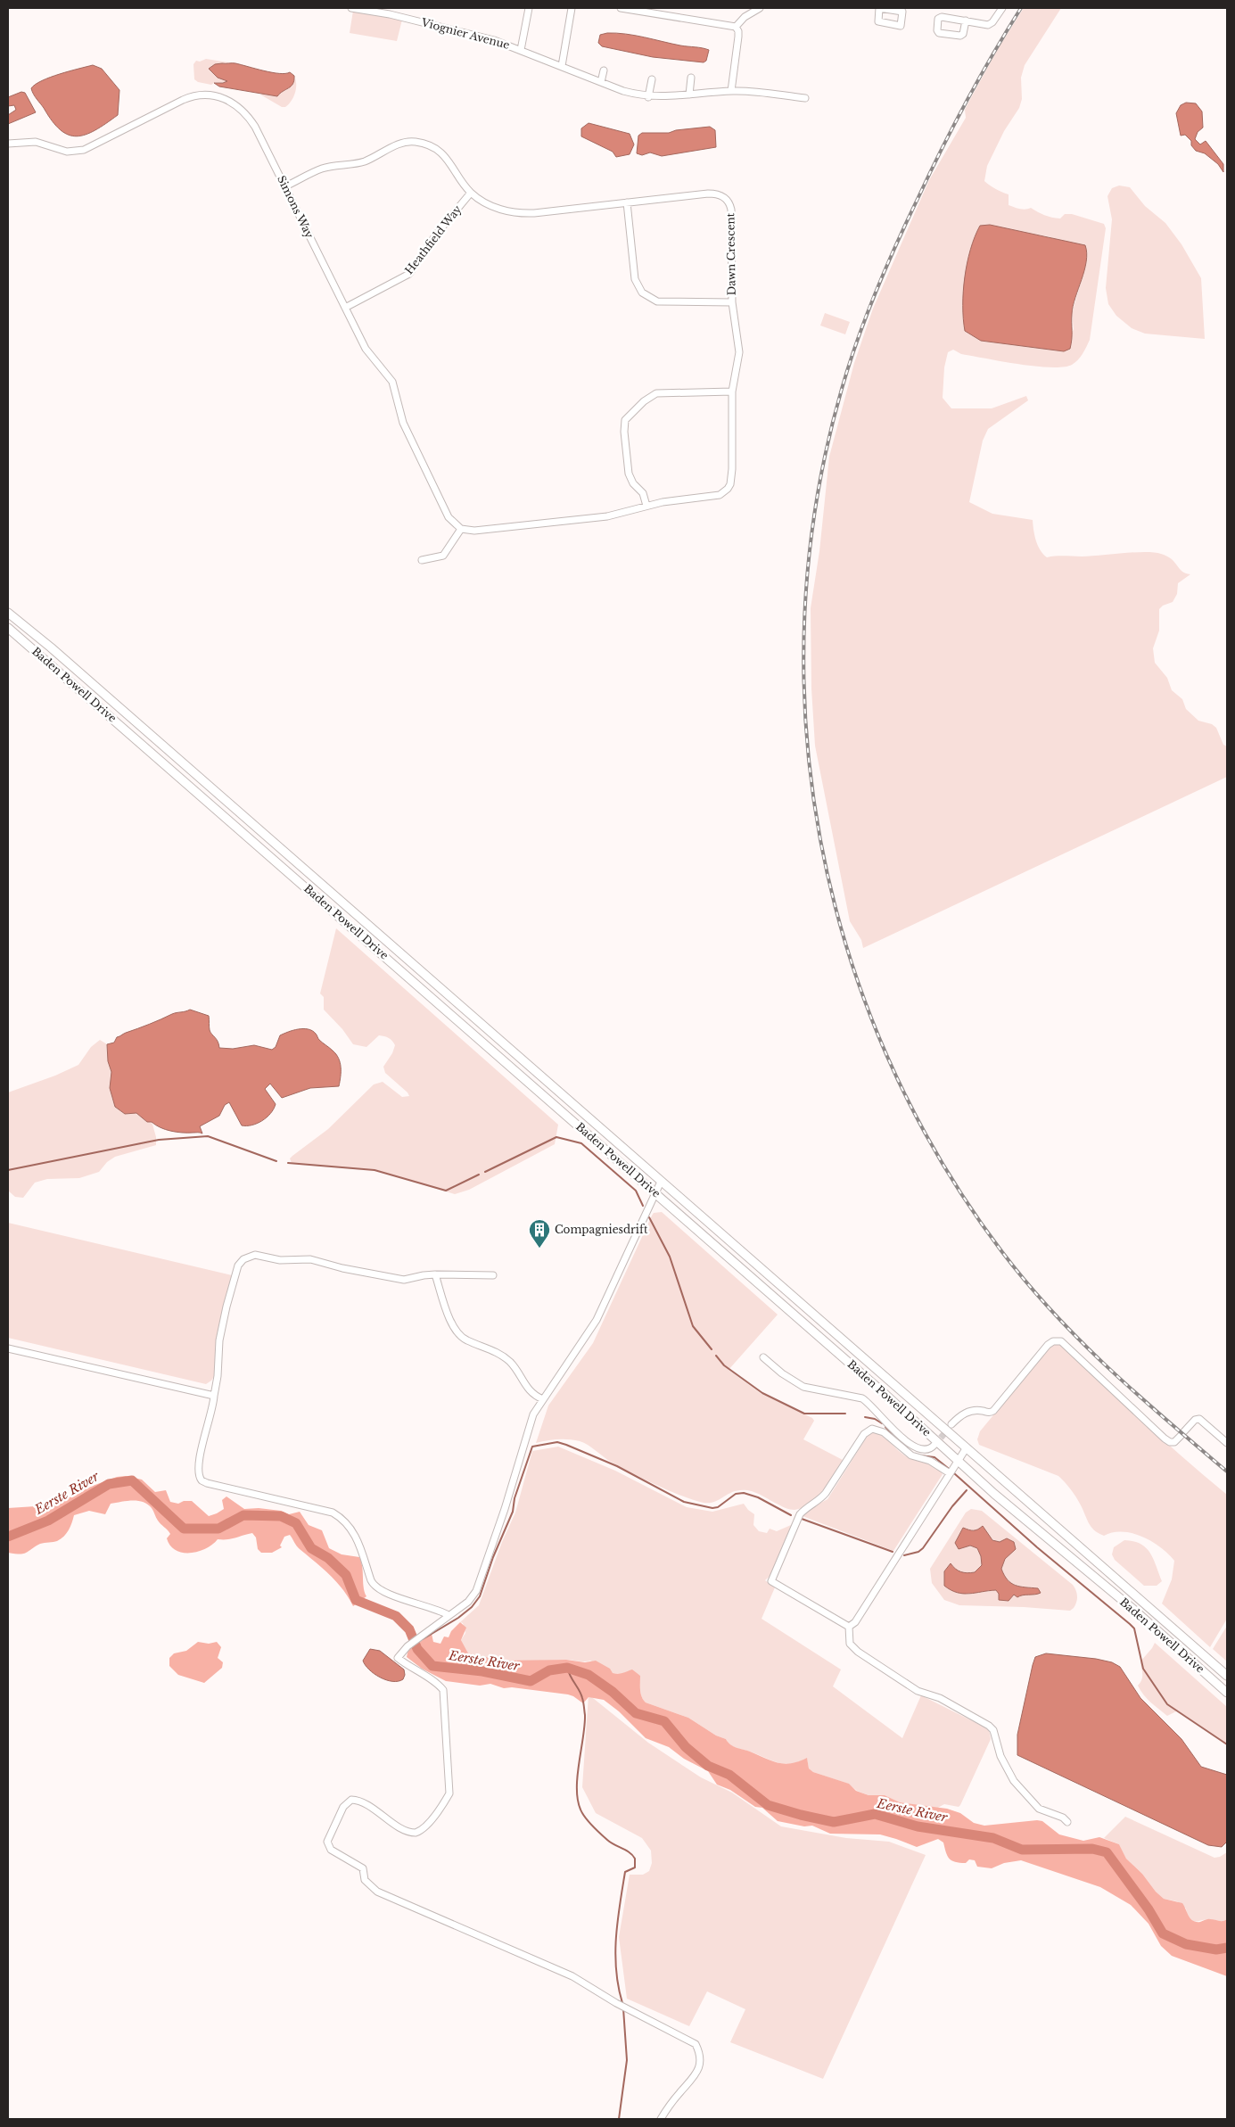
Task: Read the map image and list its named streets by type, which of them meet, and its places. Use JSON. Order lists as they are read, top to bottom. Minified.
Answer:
{"streets":{"main road":["Baden Powell Drive"],"street":["Viognier Avenue","Simons Way","Heathfield Way","Dawn Crescent"]},"crossings":[["Simons Way","Heathfield Way"],["Simons Way","Dawn Crescent"],["Heathfield Way","Dawn Crescent"]],"water":["Eerste River"],"places":{"building":["Compagniesdrift"]}}
